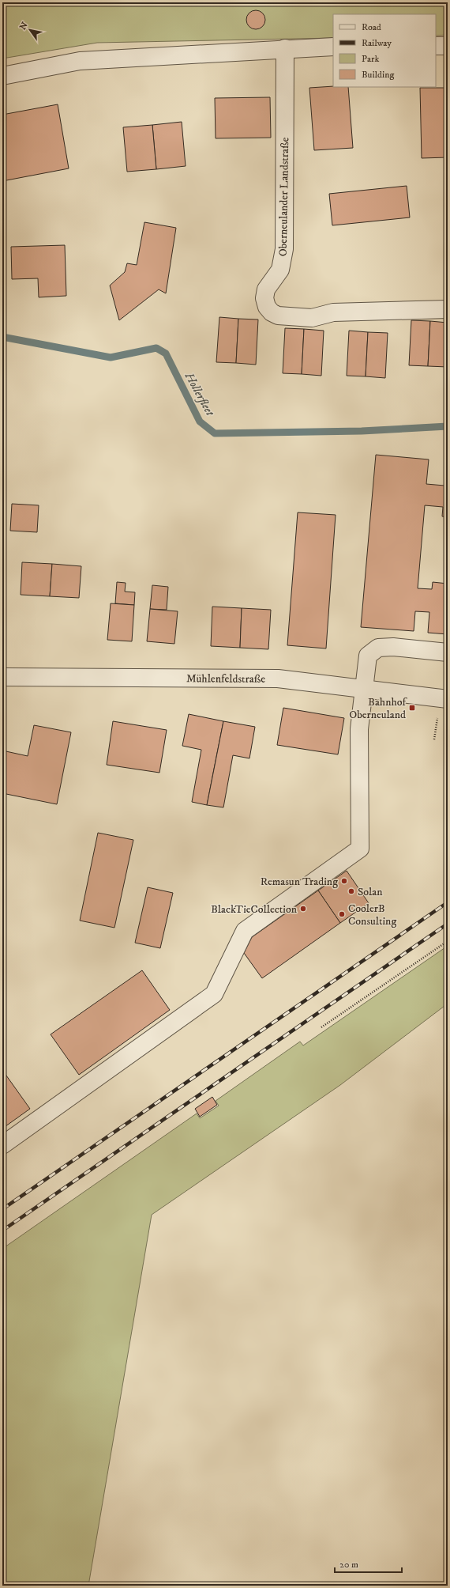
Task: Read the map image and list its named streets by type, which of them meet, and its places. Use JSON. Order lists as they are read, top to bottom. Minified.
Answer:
{"streets":{"street":["Oberneulander Landstraße","Mühlenfeldstraße"]},"water":["Hollerfleet"],"places":{"transit":["Bahnhof Oberneuland"],"other":["Remasun Trading","Solan","BlackTieCollection","CoolerB Consulting"]},"legend":["Road","Railway","Park","Building"],"scale_bar":"20 m","north":"top left"}
